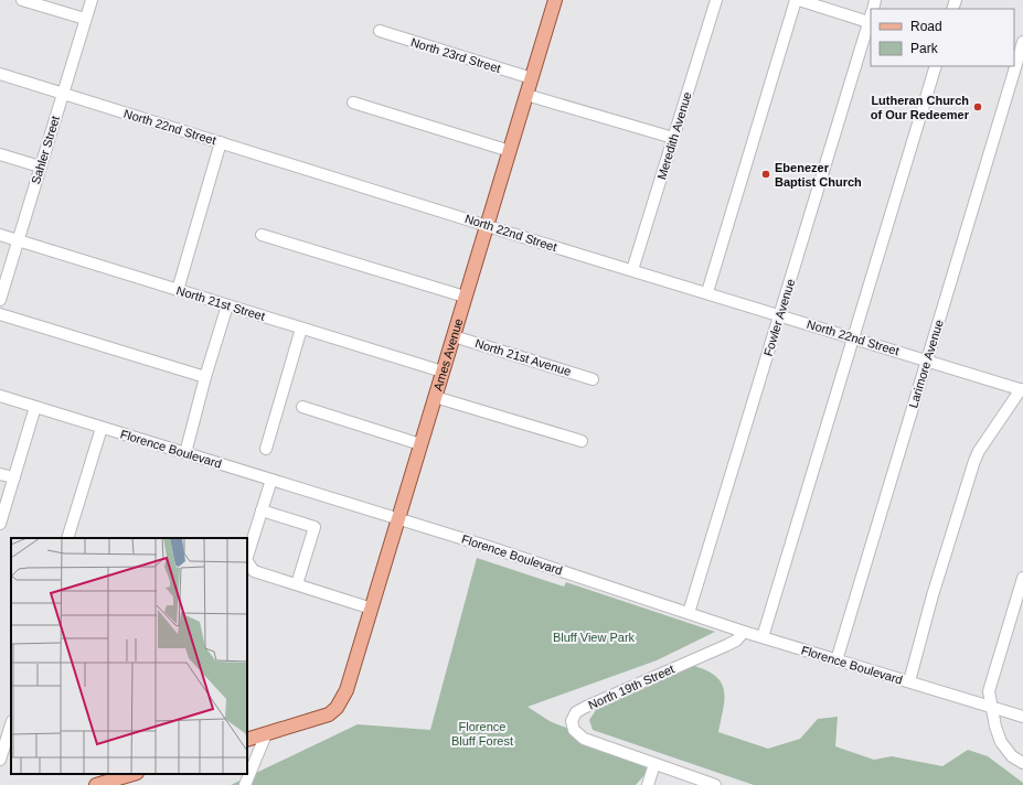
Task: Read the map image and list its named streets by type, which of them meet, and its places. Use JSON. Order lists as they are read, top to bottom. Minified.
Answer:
{"streets":{"main road":["Ames Avenue"],"street":["North 23rd Street","North 22nd Street","Meredith Avenue","Sahler Street","North 21st Street","Fowler Avenue","North 21st Avenue","Larimore Avenue","Florence Boulevard","North 19th Street"]},"crossings":[["North 23rd Street","Ames Avenue"],["North 22nd Street","Meredith Avenue"],["North 22nd Street","Sahler Street"],["North 22nd Street","Fowler Avenue"],["North 22nd Street","Ames Avenue"],["North 22nd Street","Larimore Avenue"],["Sahler Street","North 21st Street"],["North 21st Street","Ames Avenue"],["Fowler Avenue","Florence Boulevard"],["Ames Avenue","North 21st Avenue"],["Ames Avenue","Florence Boulevard"],["Larimore Avenue","Florence Boulevard"],["Florence Boulevard","North 19th Street"]],"parks":["Bluff View Park","Florence Bluff Forest"],"places":["Lutheran Church of Our Redeemer","Ebenezer Baptist Church"],"legend":["Road","Park"]}
